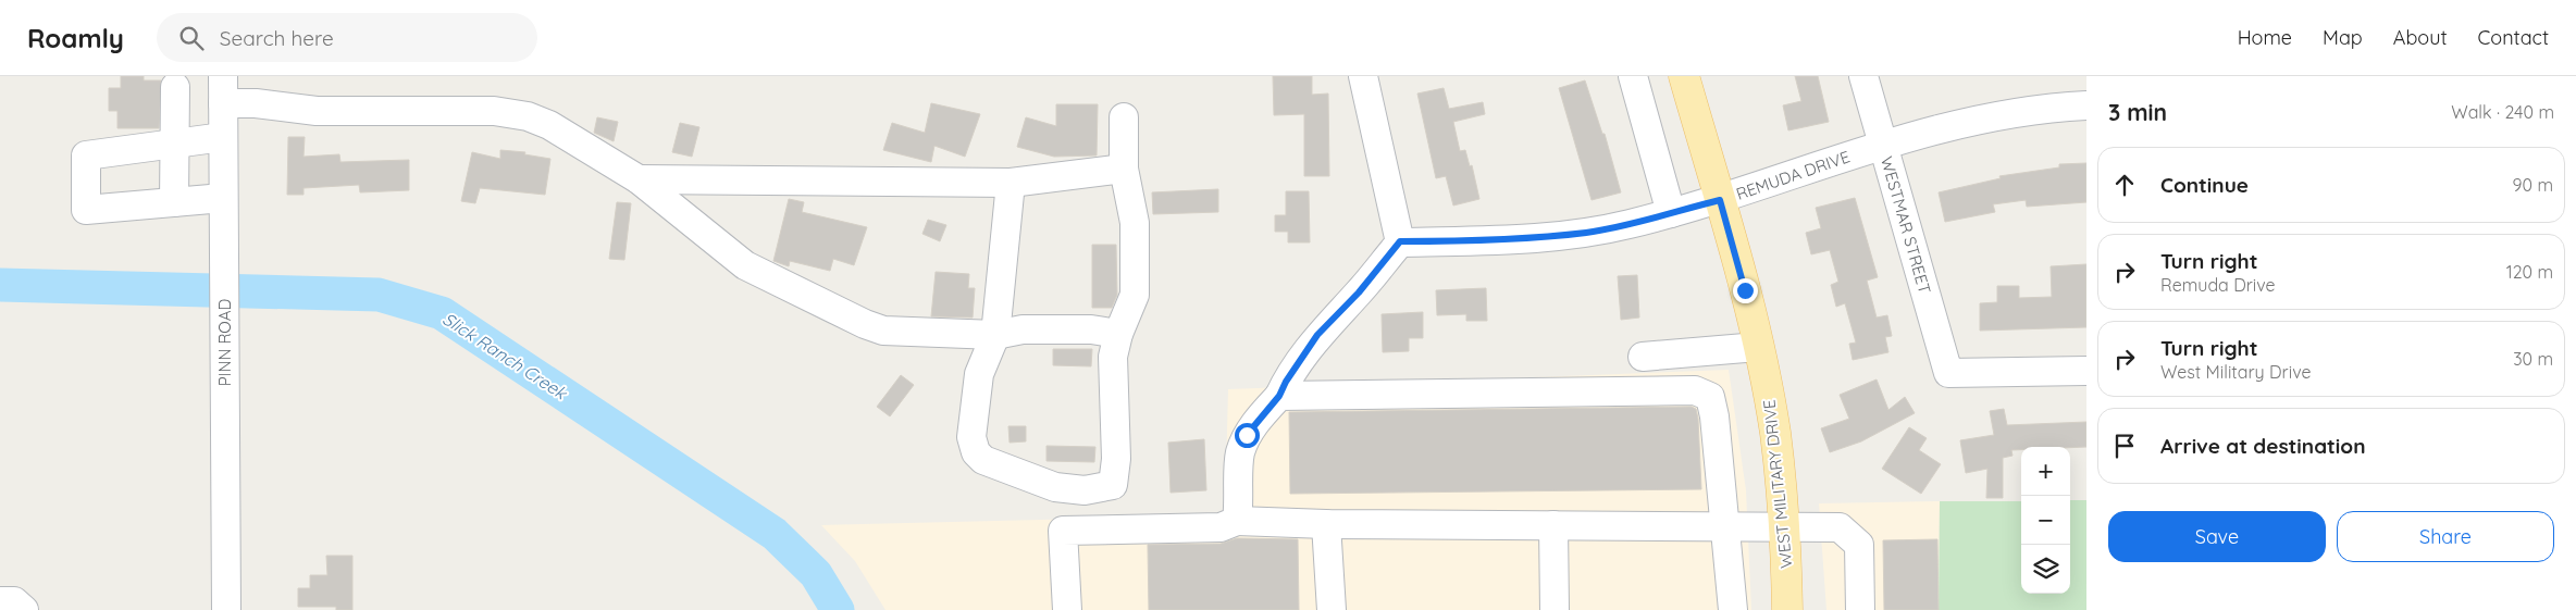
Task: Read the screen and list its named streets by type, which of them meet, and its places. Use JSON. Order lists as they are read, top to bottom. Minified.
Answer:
{"streets":{"main road":["WEST MILITARY DRIVE"],"street":["REMUDA DRIVE","WESTMAR STREET","PINN ROAD"]},"crossings":[["REMUDA DRIVE","WESTMAR STREET"],["REMUDA DRIVE","WEST MILITARY DRIVE"]],"water":["Slick Ranch Creek"],"page":{"header":"Roamly","search":"Search here","nav":["Home","Map","About","Contact"],"heading":["3 min","Walk · 240 m"],"list":[["Continue","90 m"],["Turn right","Remuda Drive","120 m"],["Turn right","West Military Drive","30 m"],"Arrive at destination"],"map_buttons":["+","−"],"buttons":["Save","Share"]}}
